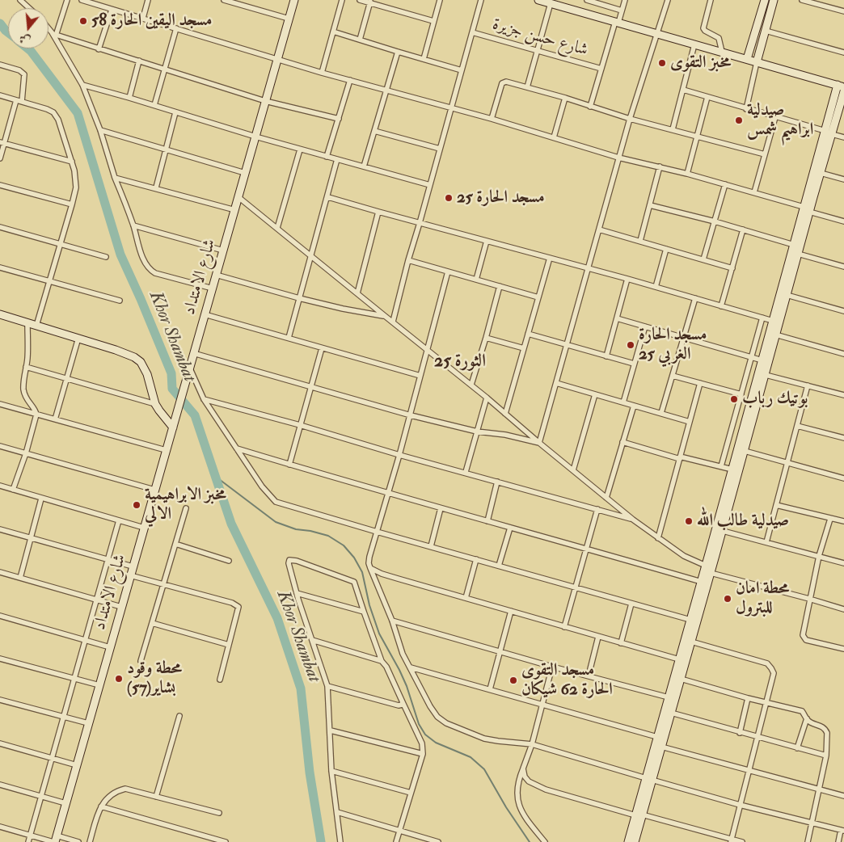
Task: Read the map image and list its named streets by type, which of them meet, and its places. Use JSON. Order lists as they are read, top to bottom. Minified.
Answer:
{"streets":{"main road":["شارع الامتداد"],"street":["شارع حسن جزيرة"]},"districts":["الثورة 25"],"water":["Khor Shambat"],"places":["مسجد اليقين الحارة 58","مخبز التقوى","صيدلية ابراهيم شمس","مسجد الحارة 25","مسجد الحارة 25 الغربي","بوتيك رباب","مخبز الابراهيمية الالي","صيدلية طالب الله","محطة امان للبترول","محطة وقود بشاير(57)","مسجد التقوى الحارة 62 شيكان"],"north":"bottom"}
